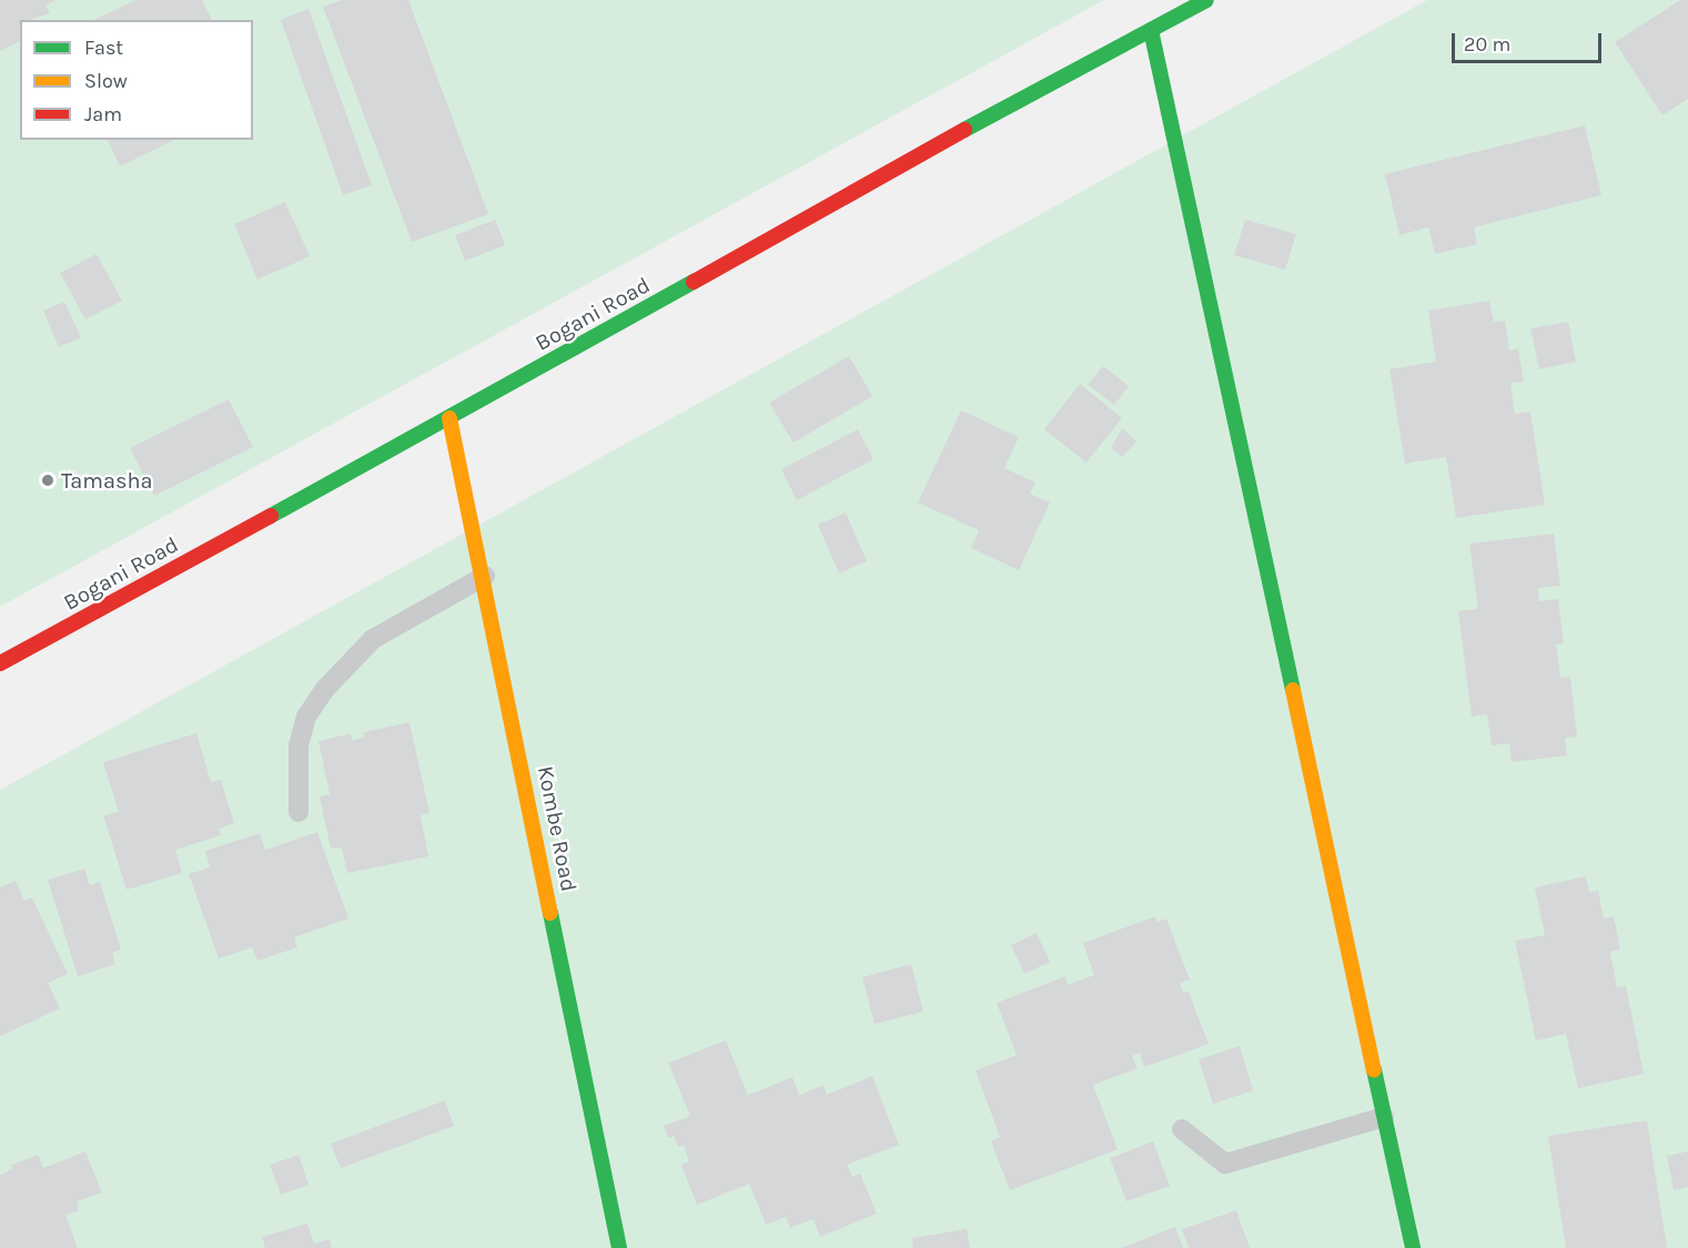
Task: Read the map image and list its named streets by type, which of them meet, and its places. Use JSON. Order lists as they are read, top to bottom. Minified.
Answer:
{"streets":{"street":["Bogani Road","Kombe Road"]},"crossings":[["Bogani Road","Kombe Road"]],"places":["Tamasha"],"legend":["Fast","Slow","Jam"],"scale_bar":"20 m"}
